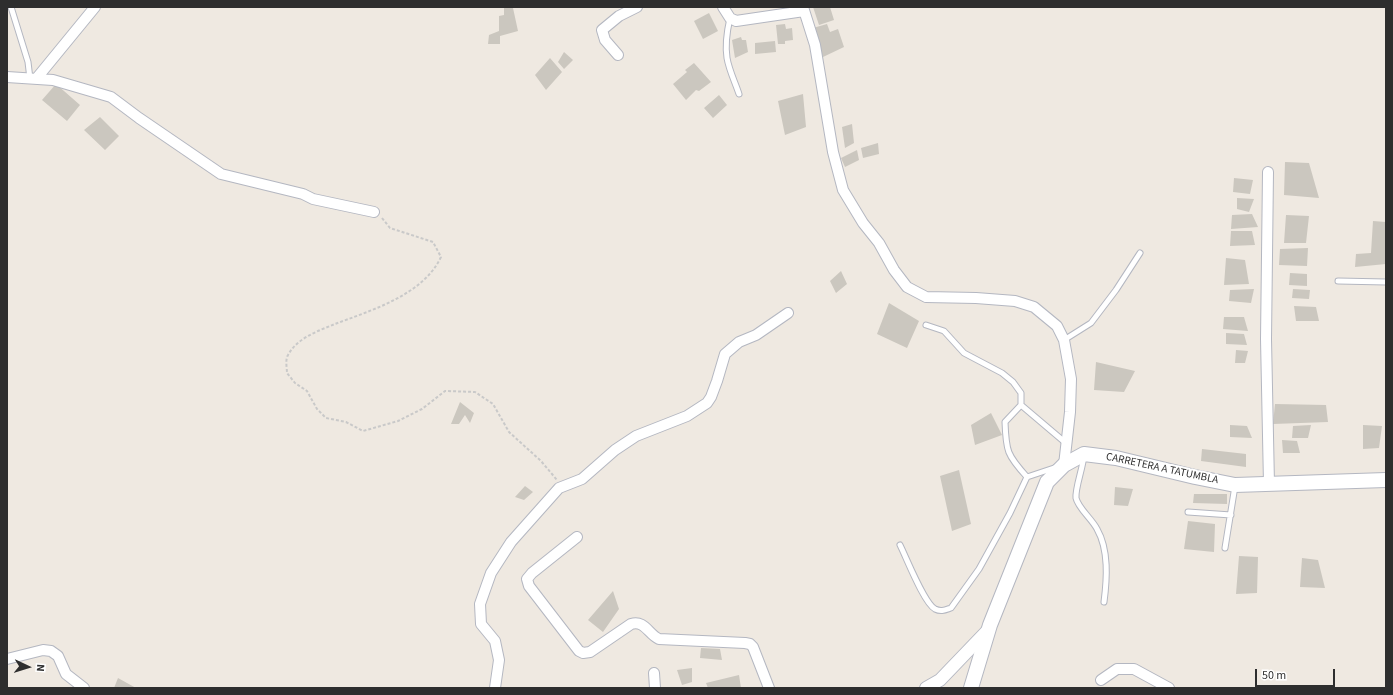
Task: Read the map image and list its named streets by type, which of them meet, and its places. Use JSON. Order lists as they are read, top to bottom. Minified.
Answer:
{"streets":{"main road":["CARRETERA A TATUMBLA"]},"scale_bar":"50 m","north":"right"}
